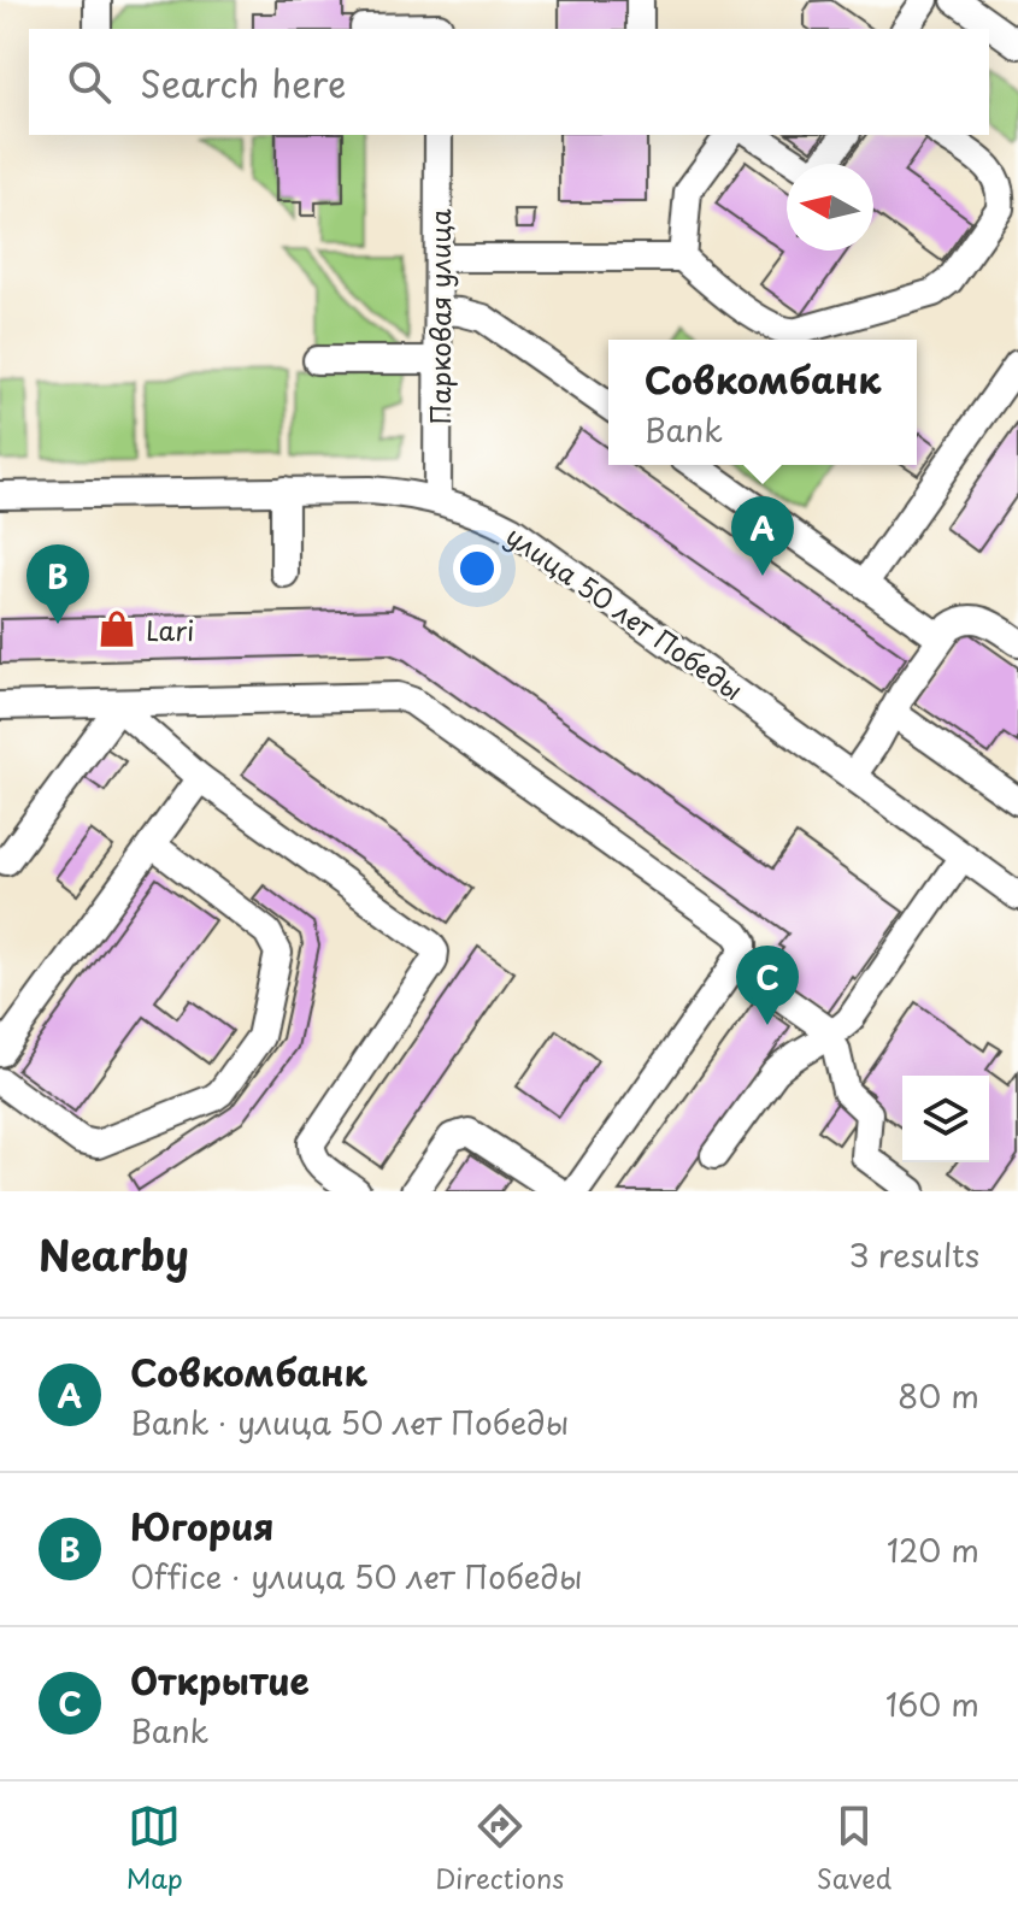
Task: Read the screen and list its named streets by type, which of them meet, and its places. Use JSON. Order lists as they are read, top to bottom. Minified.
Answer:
{"streets":{"street":["Парковая улица","улица 50 лет Победы"]},"crossings":[["Парковая улица","улица 50 лет Победы"]],"places":{"shop":["Lari"]},"north":"left","page":{"search":"Search here","popup":["Совкомбанк","Bank"],"pins":["A","B","C"],"heading":["Nearby","3 results"],"list":[{"mark":"A","name":"Совкомбанк","note":"Bank · улица 50 лет Победы","value":"80 m"},{"mark":"B","name":"Югория","note":"Office · улица 50 лет Победы","value":"120 m"},{"mark":"C","name":"Открытие","note":"Bank","value":"160 m"}],"nav":["Map","Directions","Saved"]}}
